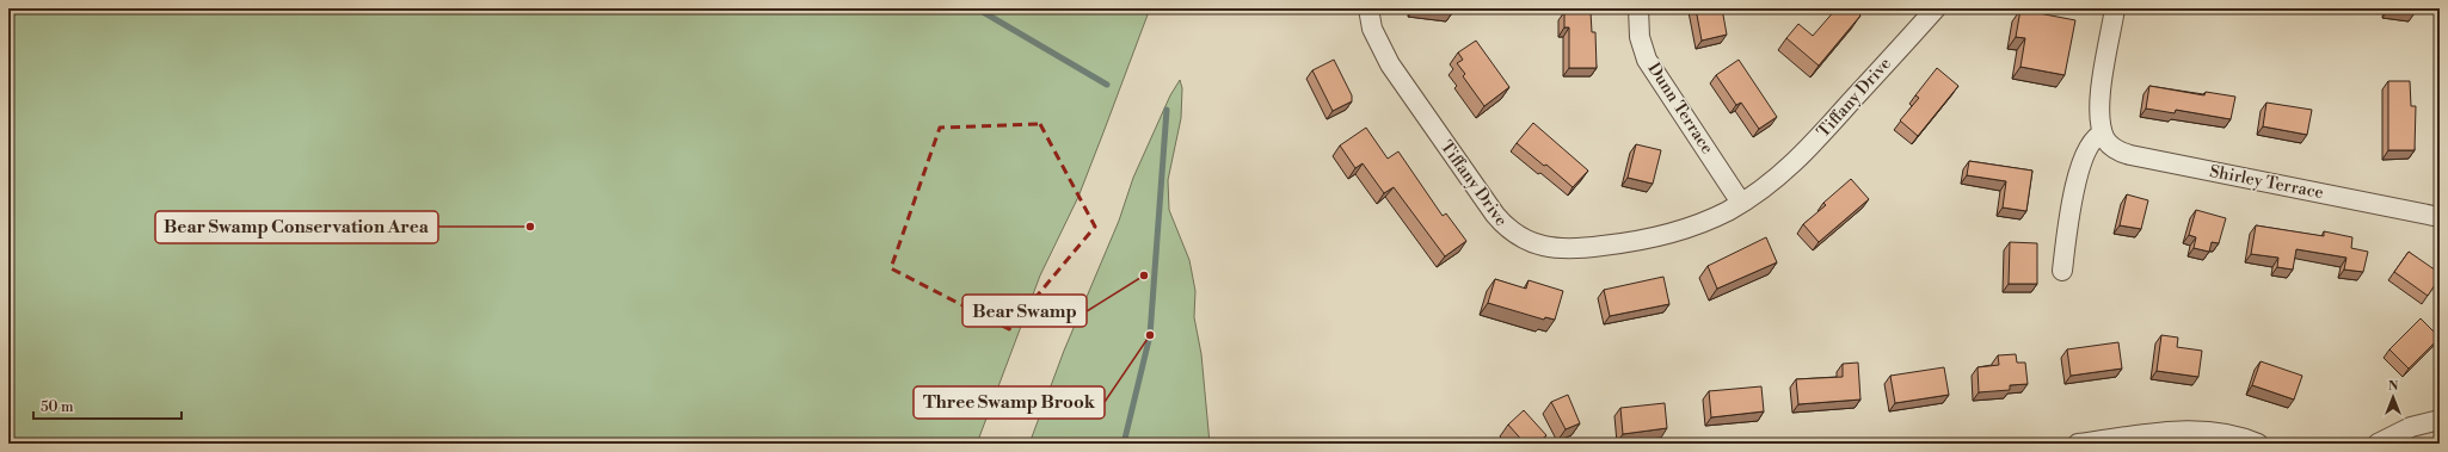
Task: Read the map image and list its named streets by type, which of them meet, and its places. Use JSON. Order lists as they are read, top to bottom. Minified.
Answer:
{"streets":{"street":["Tiffany Drive","Dunn Terrace","Shirley Terrace"]},"crossings":[["Tiffany Drive","Dunn Terrace"]],"places":["Bear Swamp Conservation Area","Bear Swamp","Three Swamp Brook"],"scale_bar":"50 m","north":"top"}
